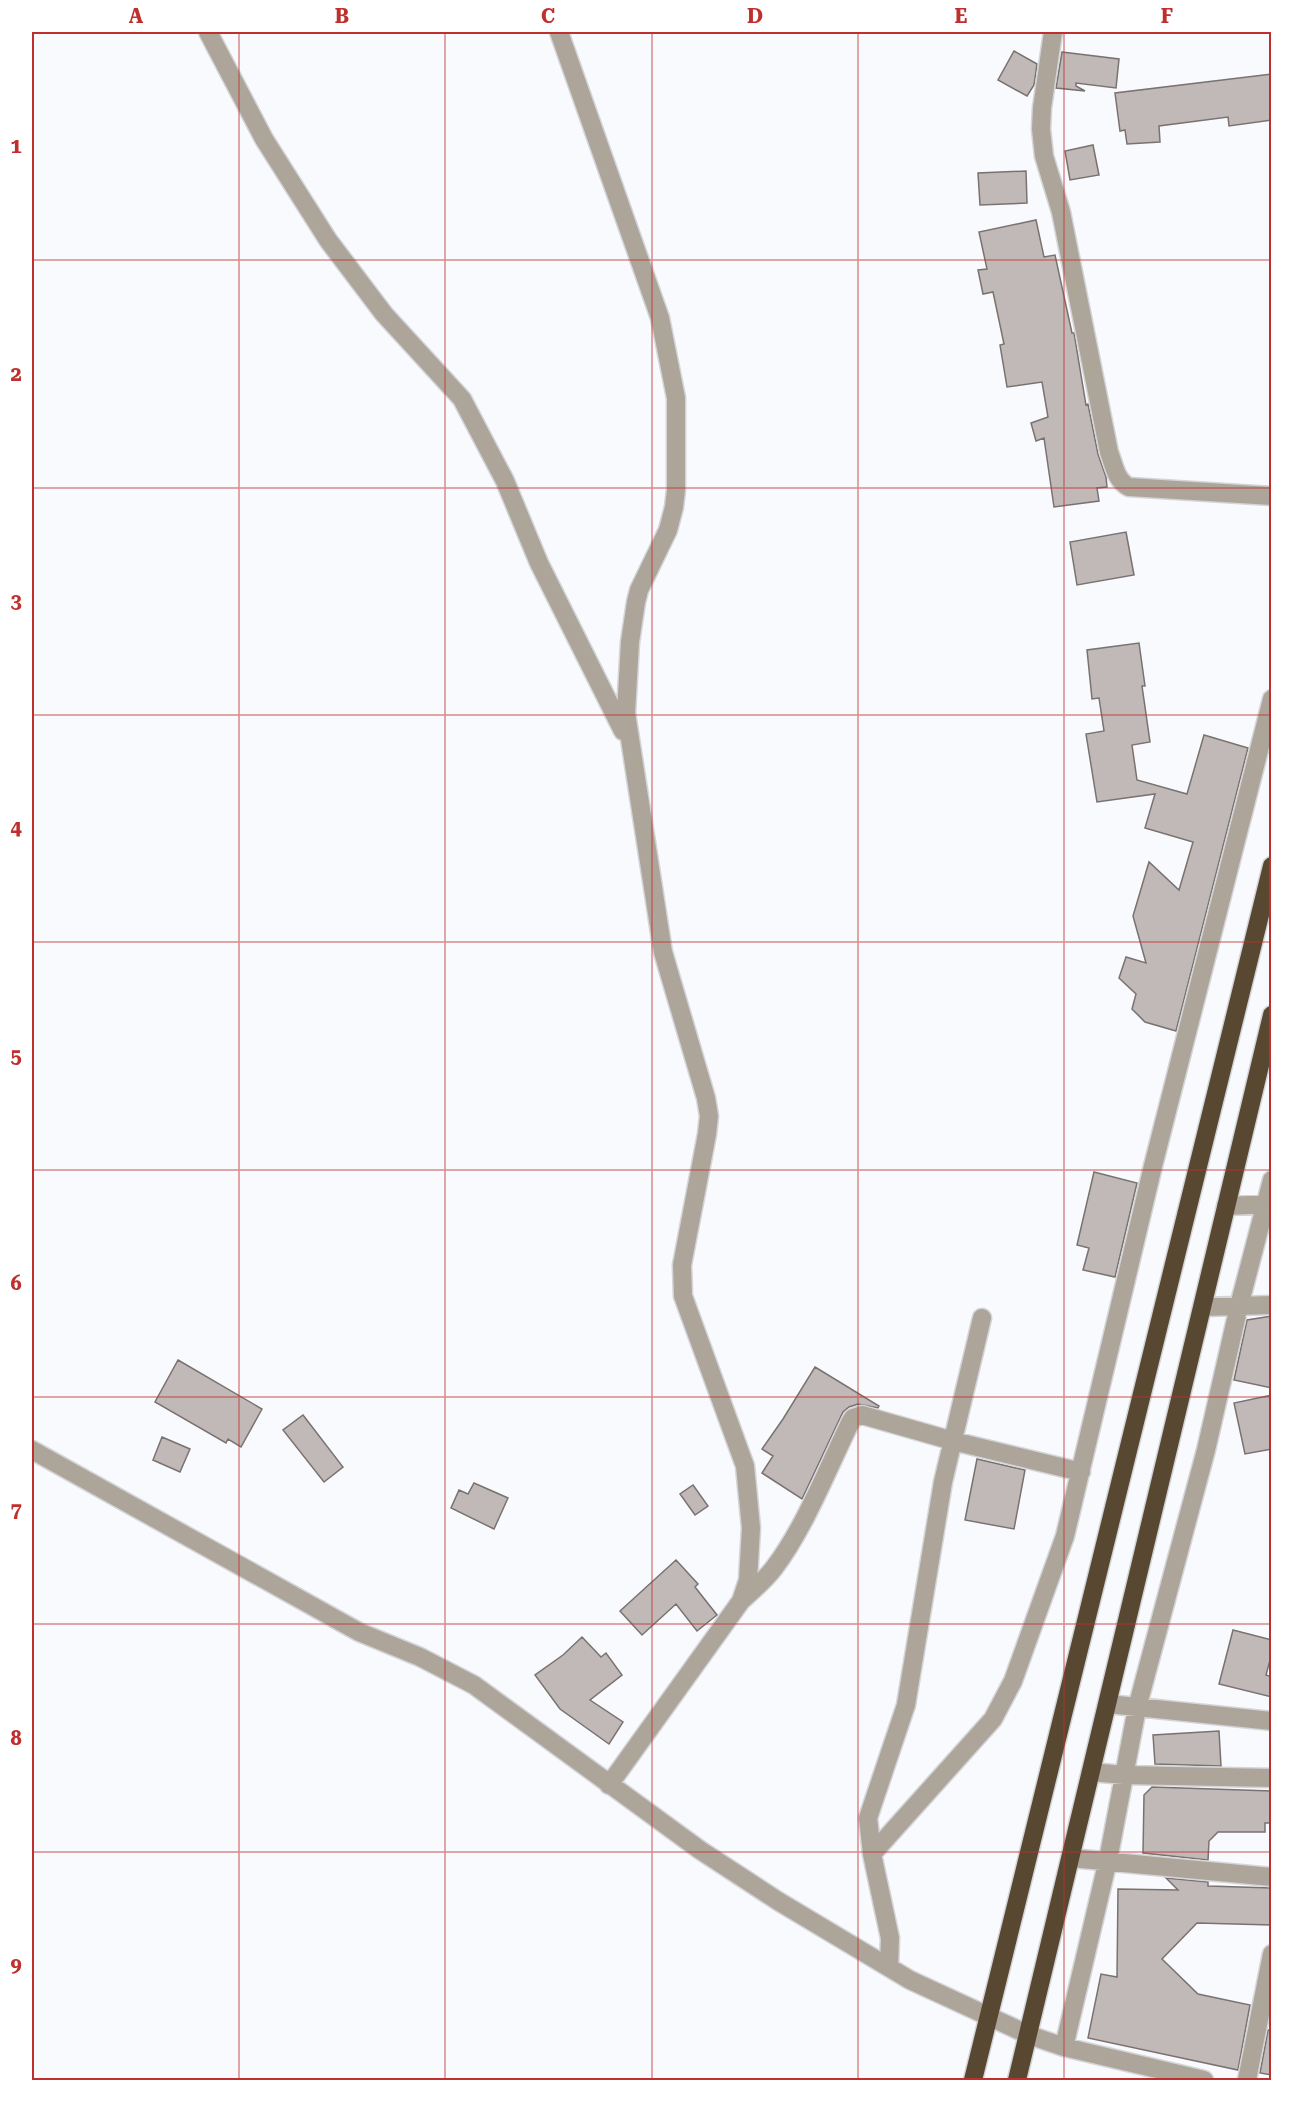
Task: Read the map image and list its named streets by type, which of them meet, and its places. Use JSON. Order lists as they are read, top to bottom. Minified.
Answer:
{"grid":{"columns":["A","B","C","D","E","F"],"rows":["1","2","3","4","5","6","7","8","9"]}}
